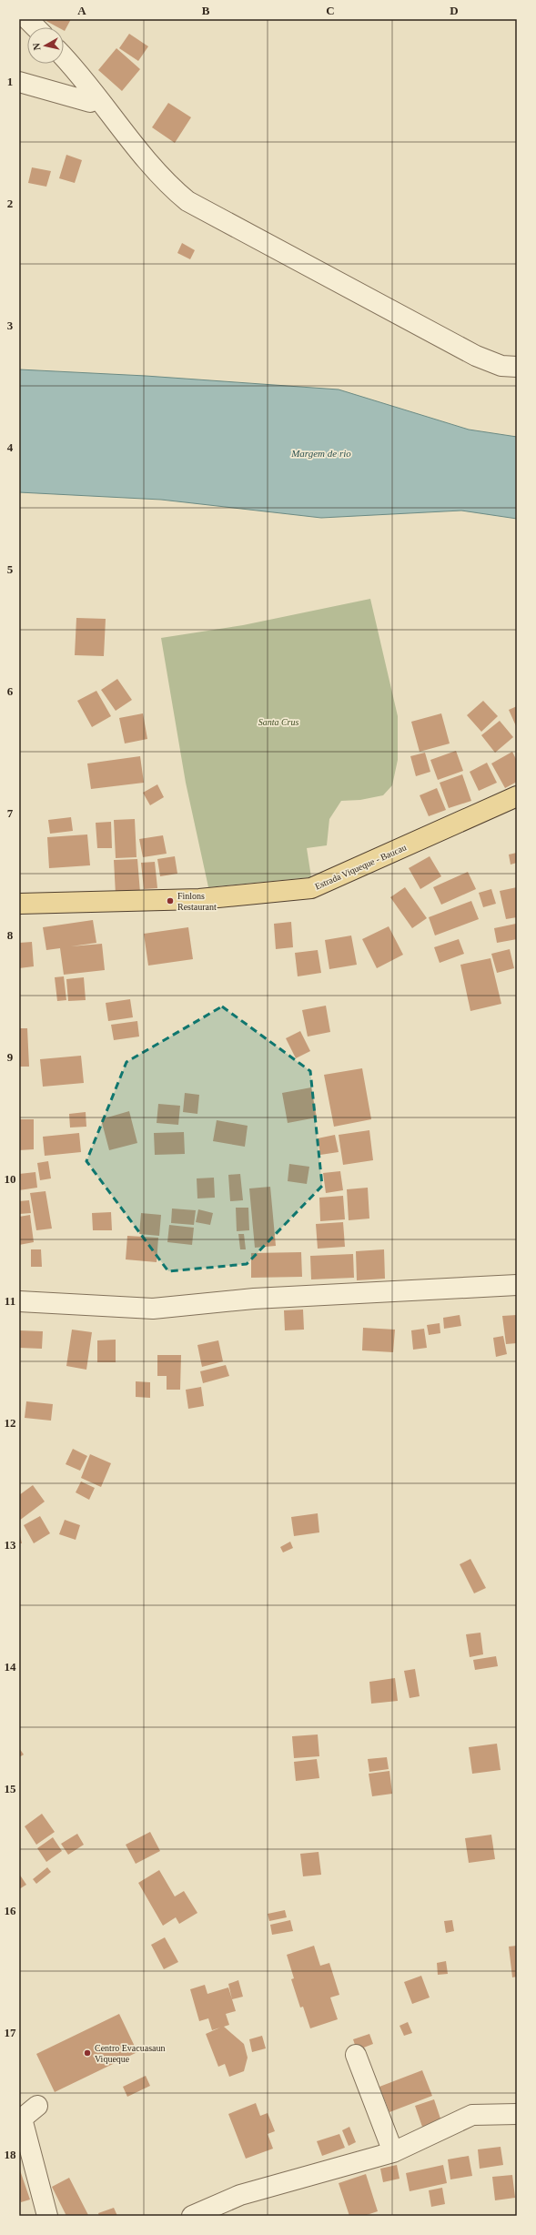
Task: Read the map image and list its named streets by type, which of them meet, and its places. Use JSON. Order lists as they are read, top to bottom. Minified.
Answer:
{"streets":{"main road":["Estrada Viqueque - Baucau"]},"water":["Margem de rio"],"parks":["Santa Crus"],"places":["Finlons Restaurant","Centro Evacuasaun Viqueque"],"north":"left","grid":{"columns":["A","B","C","D"],"rows":["1","2","3","4","5","6","7","8","9","10","11","12","13","14","15","16","17","18"]}}
